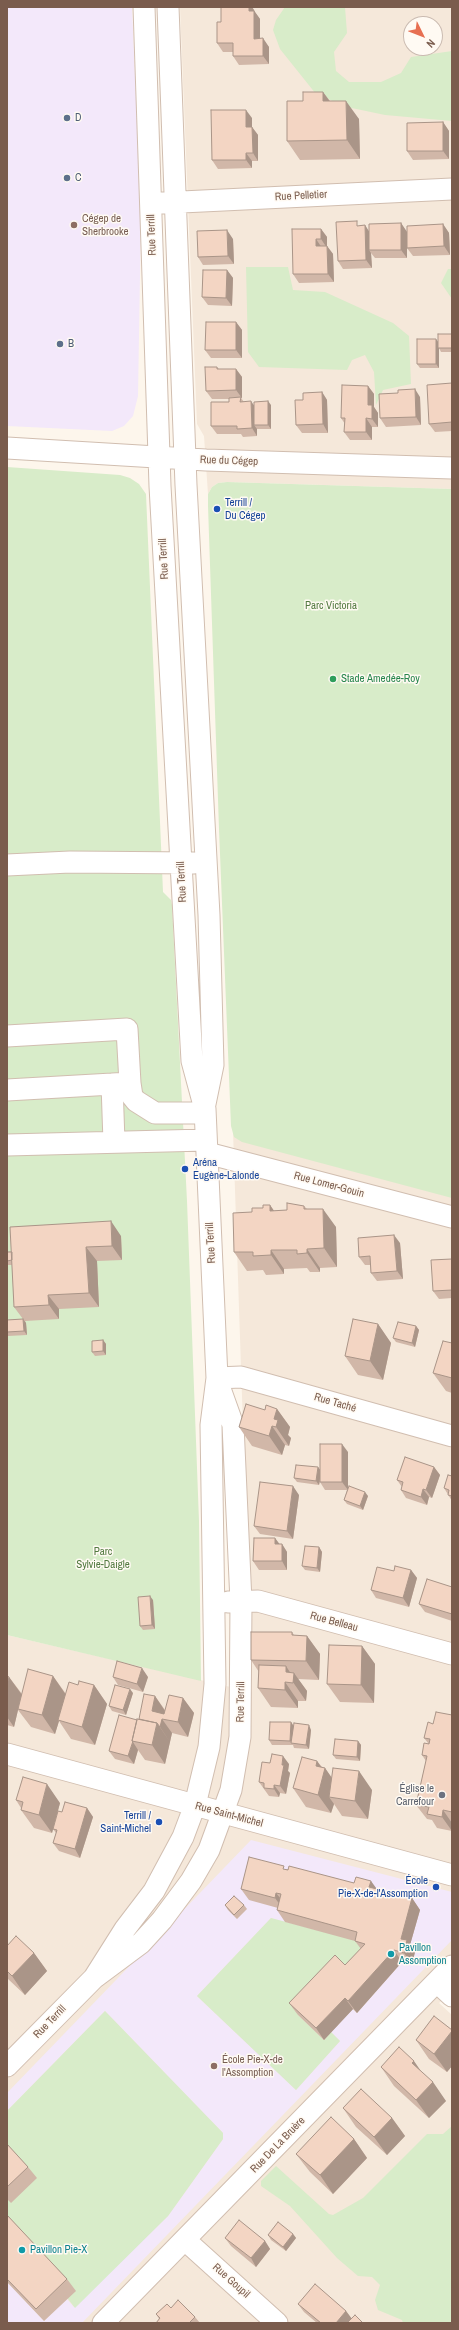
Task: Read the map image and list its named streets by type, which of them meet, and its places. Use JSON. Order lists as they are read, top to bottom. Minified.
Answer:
{"streets":{"street":["Rue Pelletier","Rue Terrill","Rue du Cégep","Rue Lomer-Gouin","Rue Taché","Rue Belleau","Rue Saint-Michel","Rue De La Bruère","Rue Goupil"]},"crossings":[["Rue Pelletier","Rue Terrill"],["Rue Terrill","Rue du Cégep"],["Rue Terrill","Rue Lomer-Gouin"],["Rue Terrill","Rue Taché"],["Rue Terrill","Rue Belleau"],["Rue Terrill","Rue Saint-Michel"],["Rue De La Bruère","Rue Goupil"]],"parks":["Parc Victoria","Parc Sylvie-Daigle"],"places":["D","C","Cégep de Sherbrooke","B","Terrill / Du Cégep","Stade Amedée-Roy","Aréna Eugène-Lalonde","Église le Carrefour","Terrill / Saint-Michel","École Pie-X-de-l'Assomption","Pavillon Assomption","École Pie-X-de l'Assomption","Pavillon Pie-X"],"north":"bottom right"}
